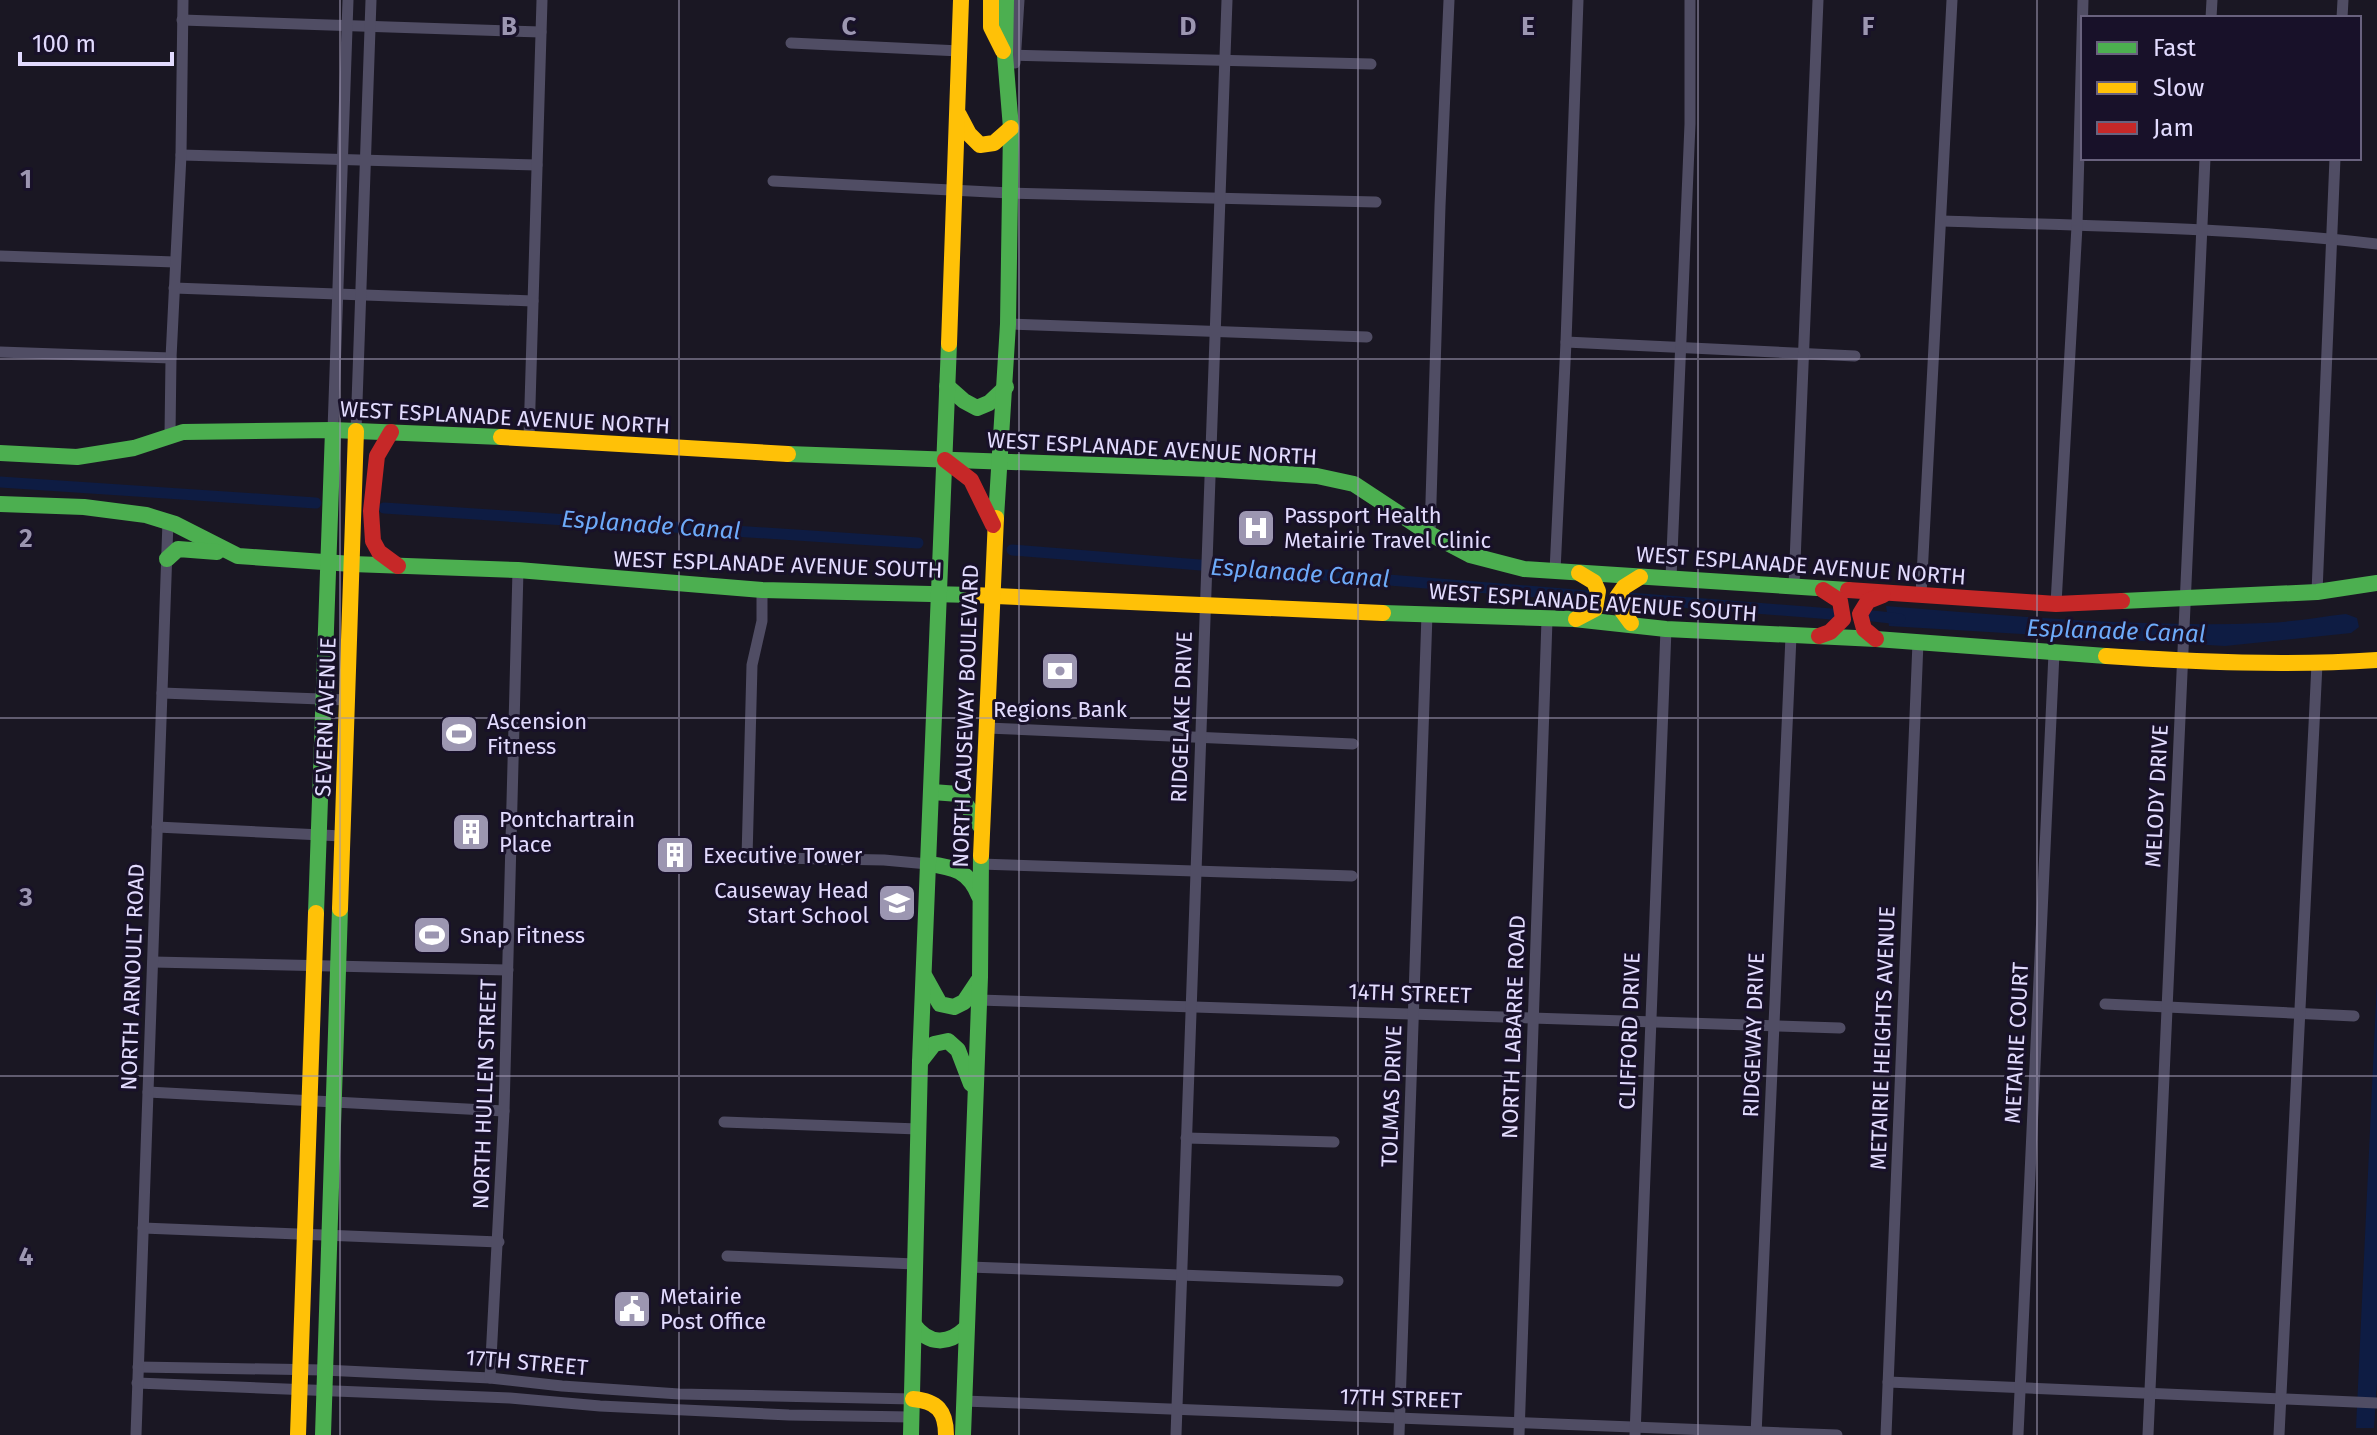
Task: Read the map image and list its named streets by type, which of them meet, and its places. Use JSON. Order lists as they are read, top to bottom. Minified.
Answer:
{"streets":{"main road":["WEST ESPLANADE AVENUE NORTH","WEST ESPLANADE AVENUE SOUTH","NORTH CAUSEWAY BOULEVARD","SEVERN AVENUE"],"street":["RIDGELAKE DRIVE","MELODY DRIVE","NORTH ARNOULT ROAD","14TH STREET","NORTH LABARRE ROAD","CLIFFORD DRIVE","RIDGEWAY DRIVE","METAIRIE HEIGHTS AVENUE","METAIRIE COURT","NORTH HULLEN STREET","TOLMAS DRIVE","17TH STREET"]},"crossings":[["WEST ESPLANADE AVENUE NORTH","NORTH CAUSEWAY BOULEVARD"],["WEST ESPLANADE AVENUE NORTH","SEVERN AVENUE"],["WEST ESPLANADE AVENUE NORTH","RIDGELAKE DRIVE"],["WEST ESPLANADE AVENUE NORTH","MELODY DRIVE"],["WEST ESPLANADE AVENUE SOUTH","NORTH CAUSEWAY BOULEVARD"],["WEST ESPLANADE AVENUE SOUTH","SEVERN AVENUE"],["WEST ESPLANADE AVENUE SOUTH","RIDGELAKE DRIVE"],["WEST ESPLANADE AVENUE SOUTH","MELODY DRIVE"],["WEST ESPLANADE AVENUE SOUTH","NORTH ARNOULT ROAD"],["WEST ESPLANADE AVENUE SOUTH","NORTH LABARRE ROAD"],["WEST ESPLANADE AVENUE SOUTH","CLIFFORD DRIVE"],["WEST ESPLANADE AVENUE SOUTH","RIDGEWAY DRIVE"],["WEST ESPLANADE AVENUE SOUTH","METAIRIE HEIGHTS AVENUE"],["WEST ESPLANADE AVENUE SOUTH","METAIRIE COURT"],["WEST ESPLANADE AVENUE SOUTH","NORTH HULLEN STREET"],["WEST ESPLANADE AVENUE SOUTH","TOLMAS DRIVE"],["NORTH CAUSEWAY BOULEVARD","14TH STREET"],["NORTH CAUSEWAY BOULEVARD","17TH STREET"],["SEVERN AVENUE","17TH STREET"],["RIDGELAKE DRIVE","14TH STREET"],["RIDGELAKE DRIVE","17TH STREET"],["NORTH ARNOULT ROAD","17TH STREET"],["14TH STREET","NORTH LABARRE ROAD"],["14TH STREET","CLIFFORD DRIVE"],["14TH STREET","RIDGEWAY DRIVE"],["14TH STREET","TOLMAS DRIVE"],["NORTH LABARRE ROAD","17TH STREET"],["CLIFFORD DRIVE","17TH STREET"],["RIDGEWAY DRIVE","17TH STREET"],["NORTH HULLEN STREET","17TH STREET"],["TOLMAS DRIVE","17TH STREET"]],"water":["Esplanade Canal"],"places":{"hospital":["Passport Health Metairie Travel Clinic"],"bank":["Regions Bank"],"sports":["Ascension Fitness","Snap Fitness"],"building":["Pontchartrain Place","Executive Tower"],"school or university":["Causeway Head Start School"],"public building":["Metairie Post Office"]},"legend":["Fast","Slow","Jam"],"scale_bar":"100 m","grid":{"columns":["B","C","D","E","F"],"rows":["1","2","3","4"]}}
